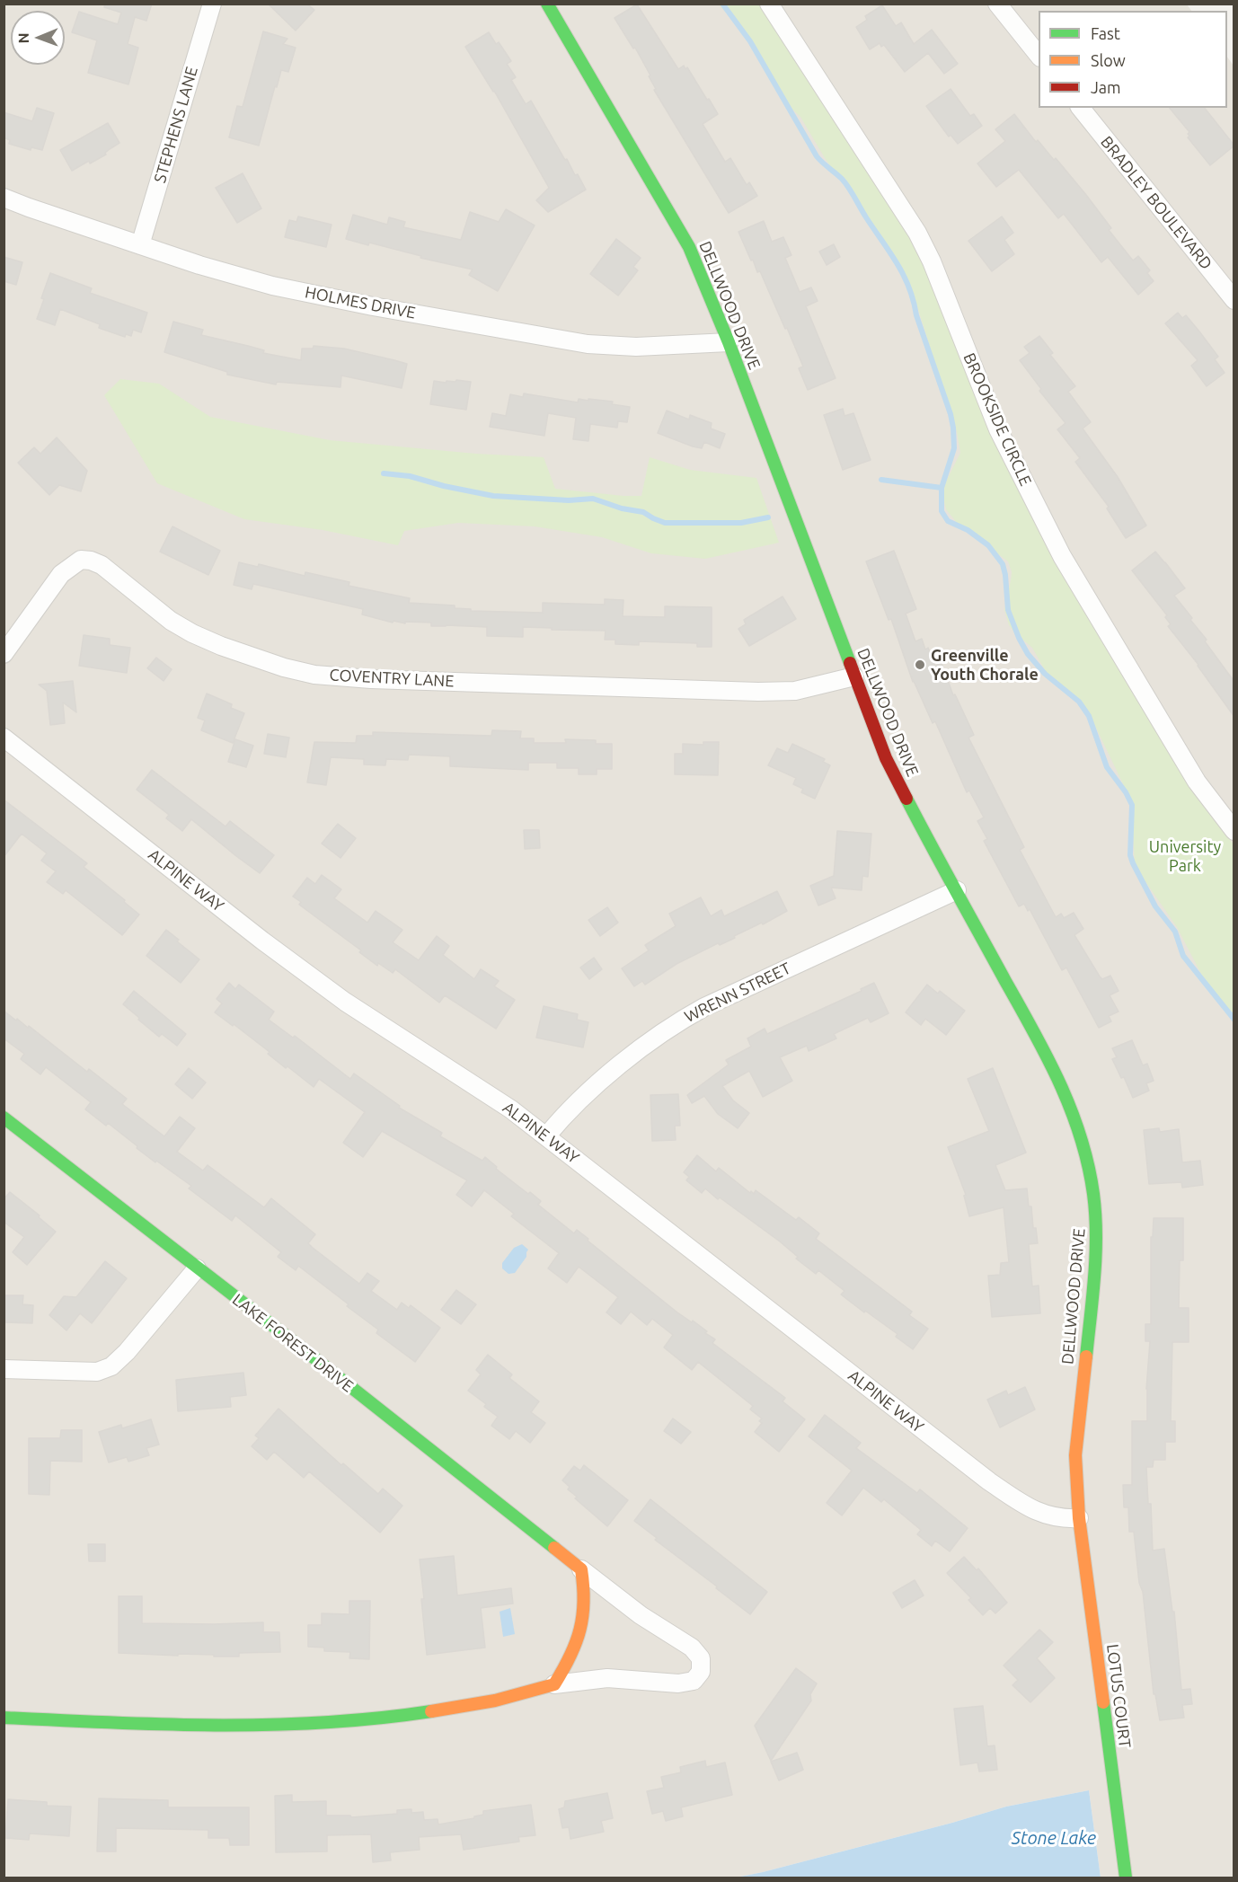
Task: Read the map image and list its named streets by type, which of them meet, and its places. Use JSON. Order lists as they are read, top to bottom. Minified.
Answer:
{"streets":{"street":["STEPHENS LANE","BRADLEY BOULEVARD","HOLMES DRIVE","DELLWOOD DRIVE","BROOKSIDE CIRCLE","COVENTRY LANE","ALPINE WAY","WRENN STREET","LAKE FOREST DRIVE","LOTUS COURT"]},"crossings":[["STEPHENS LANE","HOLMES DRIVE"],["HOLMES DRIVE","DELLWOOD DRIVE"],["DELLWOOD DRIVE","COVENTRY LANE"],["DELLWOOD DRIVE","ALPINE WAY"],["DELLWOOD DRIVE","WRENN STREET"],["DELLWOOD DRIVE","LOTUS COURT"],["ALPINE WAY","WRENN STREET"],["ALPINE WAY","LOTUS COURT"]],"water":["Stone Lake"],"parks":["University Park"],"places":["Greenville Youth Chorale"],"legend":["Fast","Slow","Jam"],"north":"left"}
